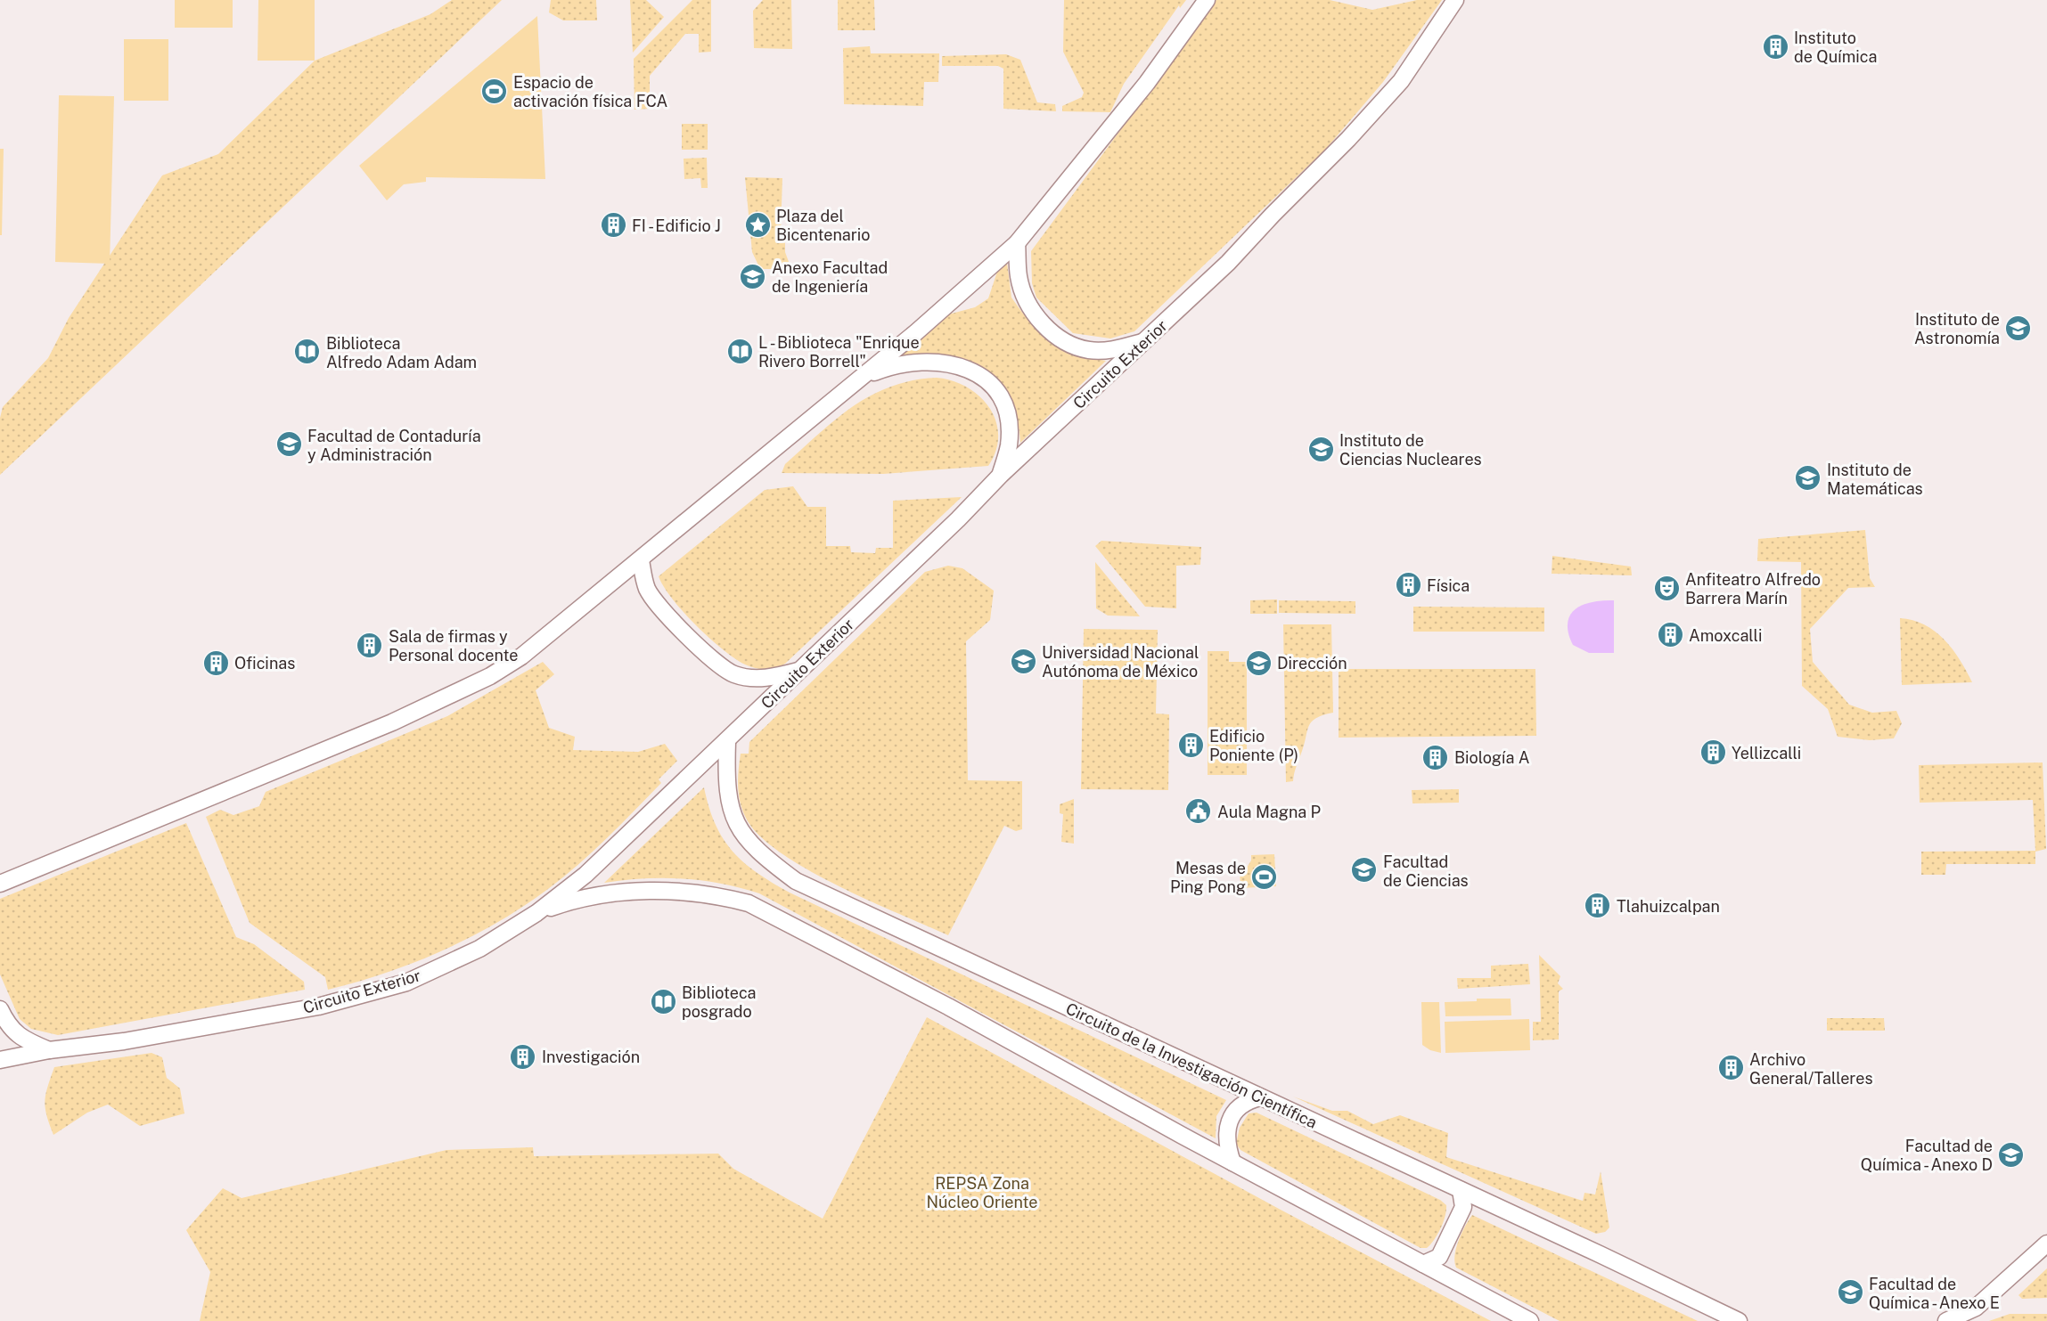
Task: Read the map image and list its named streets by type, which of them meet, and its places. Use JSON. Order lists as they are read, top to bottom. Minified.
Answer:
{"streets":{"street":["Circuito Exterior","Circuito de la Investigación Científica"]},"crossings":[["Circuito Exterior","Circuito de la Investigación Científica"]],"parks":["REPSA Zona Núcleo Oriente"],"places":{"building":["Instituto de Química","FI - Edificio J","Física","Amoxcalli","Sala de firmas y Personal docente","Oficinas","Edificio Poniente (P)","Yellizcalli","Biología A","Tlahuizcalpan","Investigación","Archivo General/Talleres"],"sports":["Espacio de activación física FCA","Mesas de Ping Pong"],"place":["Plaza del Bicentenario"],"school or university":["Anexo Facultad de Ingeniería","Instituto de Astronomía","Facultad de Contaduría y Administración","Instituto de Ciencias Nucleares","Instituto de Matemáticas","Universidad Nacional Autónoma de México","Dirección","Facultad de Ciencias","Facultad de Química - Anexo D","Facultad de Química - Anexo E"],"library":["L - Biblioteca \"Enrique Rivero Borrell\"","Biblioteca Alfredo Adam Adam","Biblioteca posgrado"],"theatre":["Anfiteatro Alfredo Barrera Marín"],"public building":["Aula Magna P"]}}
